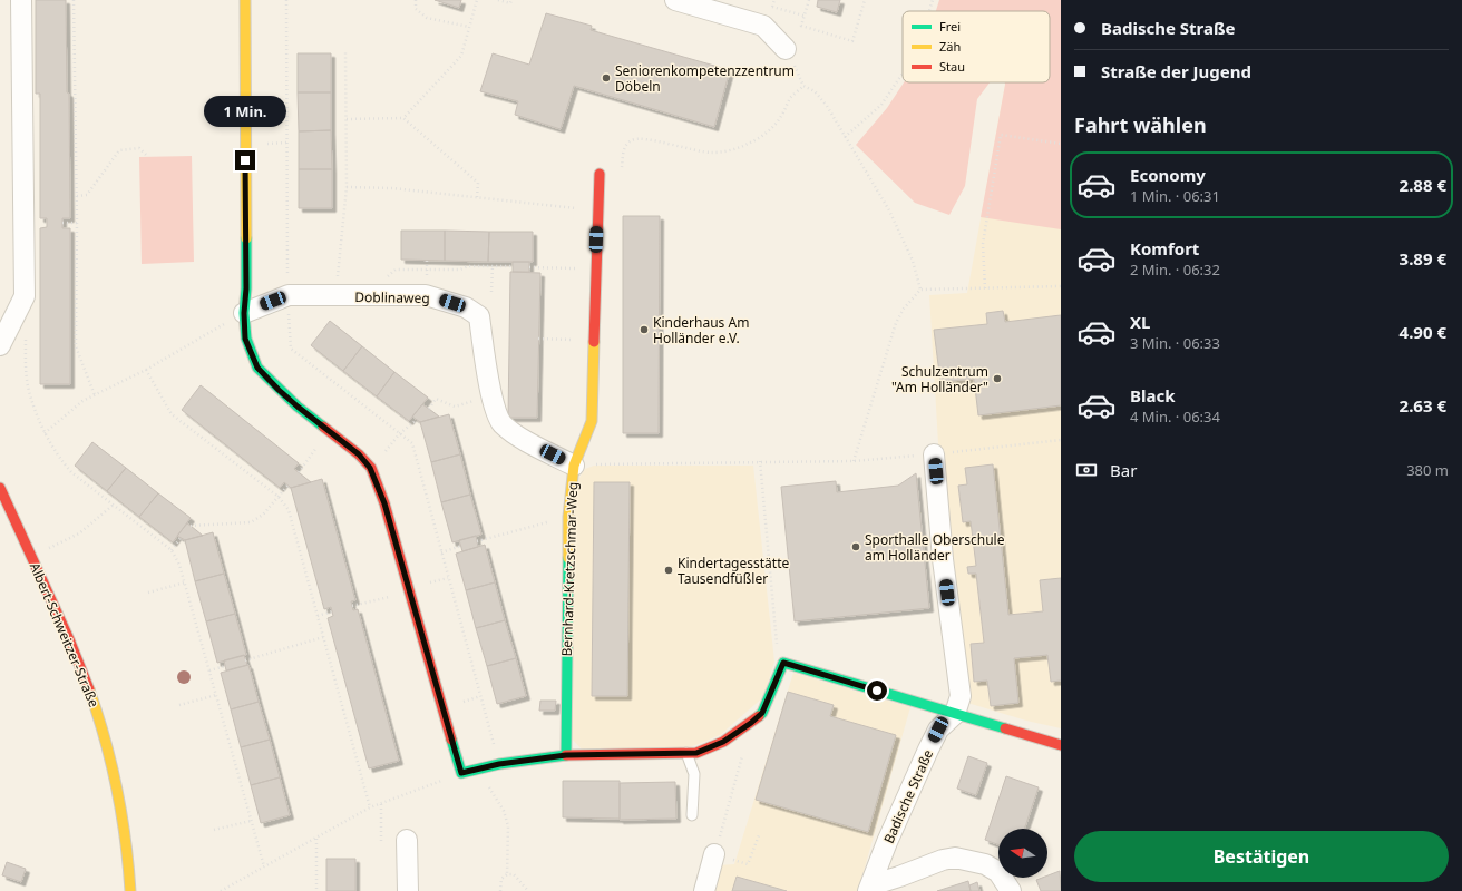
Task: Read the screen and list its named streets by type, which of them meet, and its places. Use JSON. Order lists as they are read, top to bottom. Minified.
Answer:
{"streets":{"street":["Doblinaweg","Bernhard-Kretzschmar-Weg","Albert-Schweitzer-Straße","Badische Straße"]},"crossings":[["Doblinaweg","Bernhard-Kretzschmar-Weg"]],"places":["Seniorenkompetenzzentrum Döbeln","Kinderhaus Am Holländer e.V.","Schulzentrum \"Am Holländer\"","Sporthalle Oberschule am Holländer","Kindertagesstätte Tausendfüßler"],"legend":["Frei","Zäh","Stau"],"north":"left","page":{"banner":["Badische Straße","Straße der Jugend"],"bubble":"1 Min.","heading":"Fahrt wählen","list":[{"name":"Economy","note":"1 Min. · 06:31","value":"2.88 €"},{"name":"Komfort","note":"2 Min. · 06:32","value":"3.89 €"},{"name":"XL","note":"3 Min. · 06:33","value":"4.90 €"},{"name":"Black","note":"4 Min. · 06:34","value":"2.63 €"}],"pay":["Bar","380 m"],"buttons":"Bestätigen"}}
